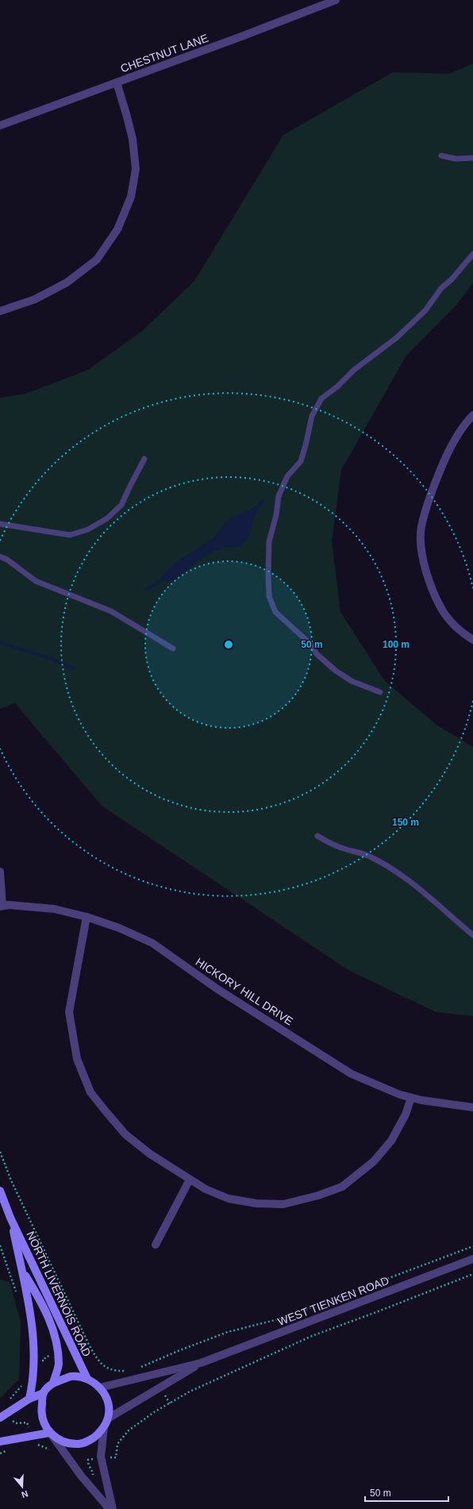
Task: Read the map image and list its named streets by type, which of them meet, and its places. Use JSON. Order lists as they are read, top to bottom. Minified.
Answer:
{"streets":{"main road":["NORTH LIVERNOIS ROAD"],"street":["CHESTNUT LANE","HICKORY HILL DRIVE","WEST TIENKEN ROAD"]},"crossings":[["NORTH LIVERNOIS ROAD","WEST TIENKEN ROAD"]],"scale_bar":"50 m","north":"bottom","rings":["50 m","100 m","150 m"]}
